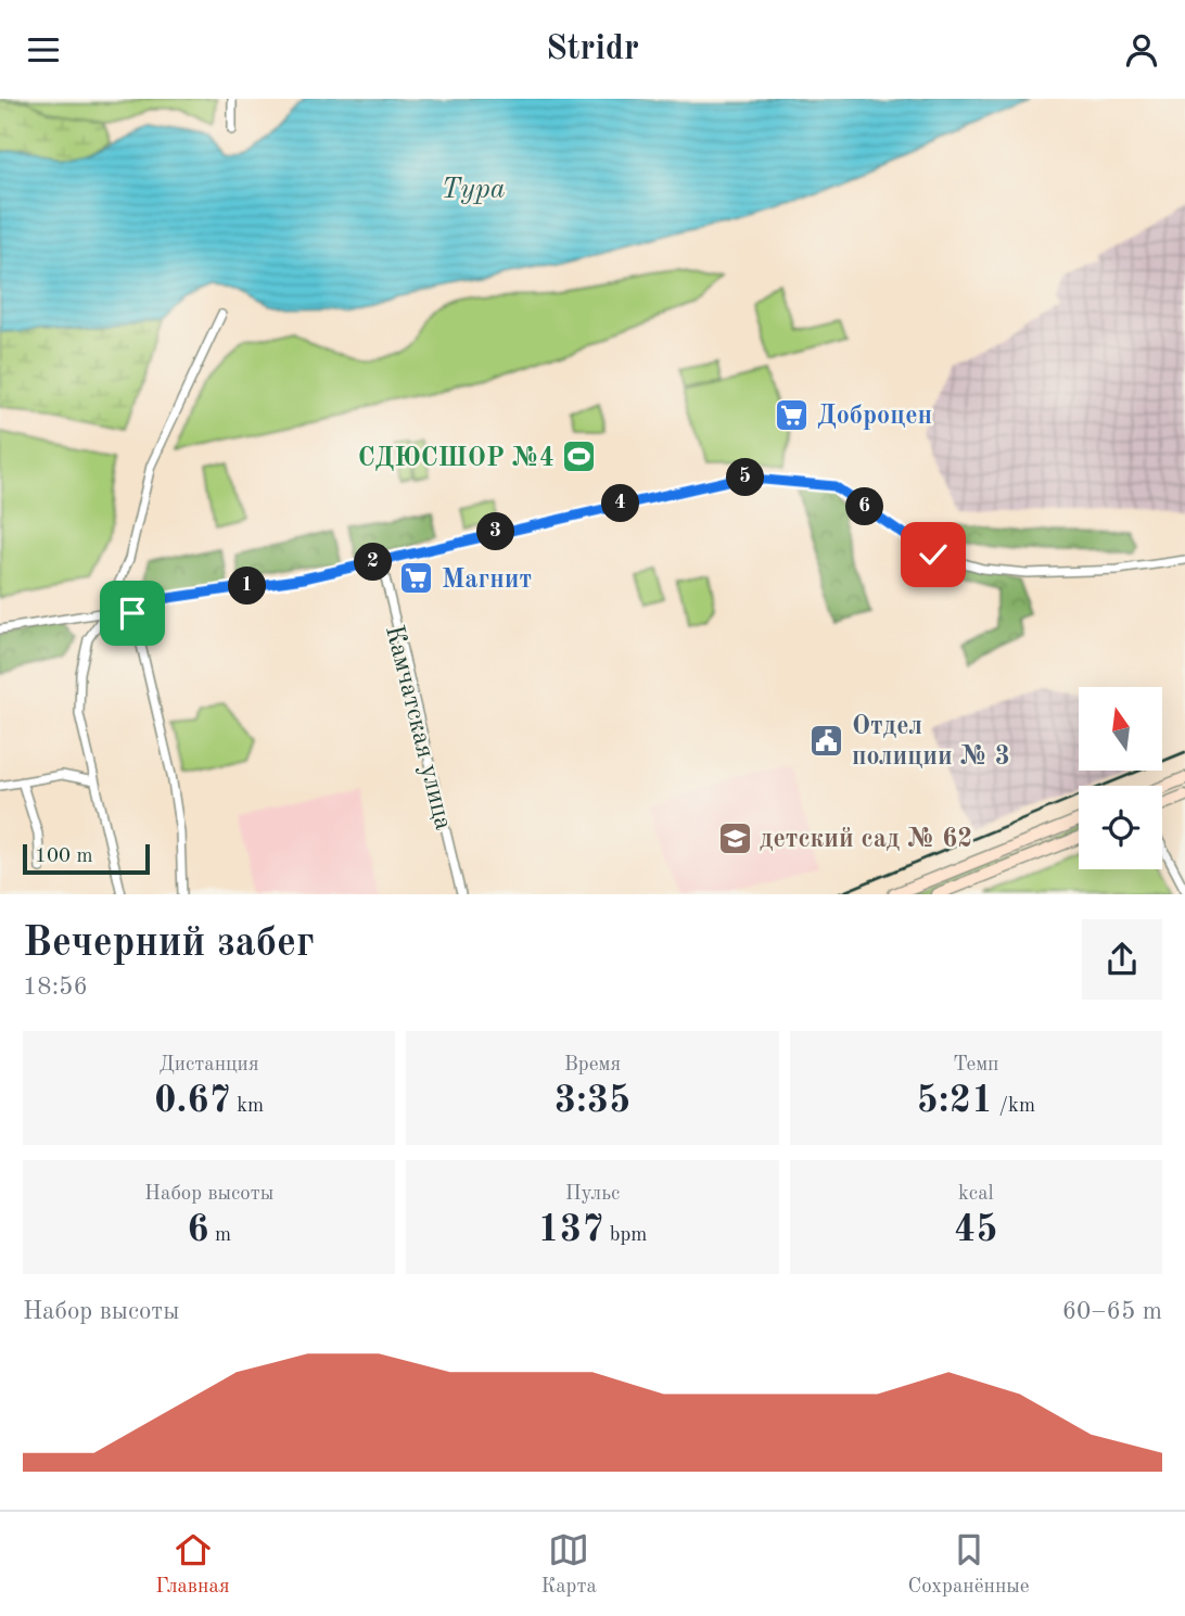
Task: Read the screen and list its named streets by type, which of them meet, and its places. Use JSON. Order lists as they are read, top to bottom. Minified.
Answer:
{"streets":{"street":["Камчатская улица"]},"water":["Тура"],"places":{"supermarket":["Доброцен","Магнит"],"sports":["СДЮСШОР №4"],"public building":["Отдел полиции № 3"],"school or university":["детский сад № 62"]},"scale_bar":"100 m","north":"top","page":{"header":"Stridr","pins":["5","4","6","3","2","1"],"scale":"100 m","heading":["Вечерний забег","18:56"],"stats":[["Дистанция","0.67 km"],["Время","3:35"],["Темп","5:21 /km"],["Набор высоты","6 m"],["Пульс","137 bpm"],["kcal","45"]],"chart":["Набор высоты","60–65 m"],"tabs":["Главная","Карта","Сохранённые"]}}
